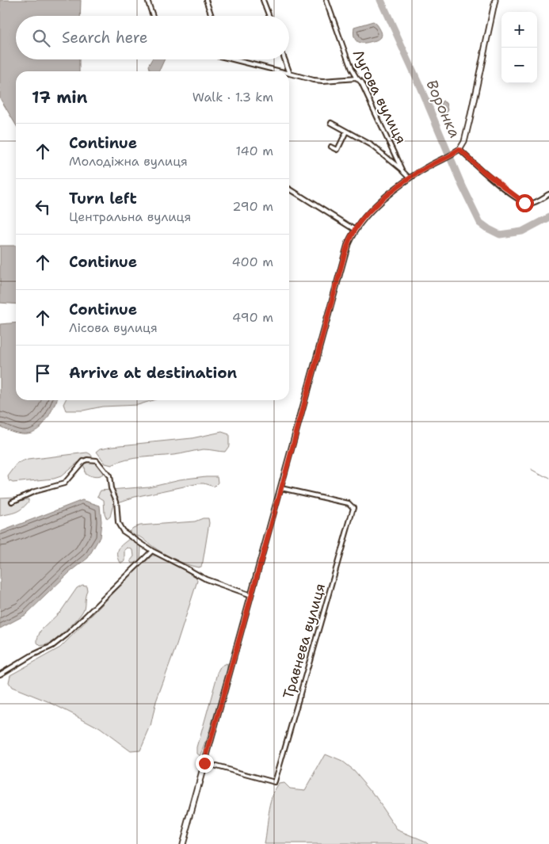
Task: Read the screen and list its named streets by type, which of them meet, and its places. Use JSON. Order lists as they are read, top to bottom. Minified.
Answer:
{"streets":{"street":["Лугова вулиця","Травнева вулиця"]},"water":["Воронка"],"page":{"map_buttons":["+","−"],"search":"Search here","heading":["17 min","Walk · 1.3 km"],"list":[["Continue","Молодіжна вулиця","140 m"],["Turn left","Центральна вулиця","290 m"],["Continue","400 m"],["Continue","Лісова вулиця","490 m"],"Arrive at destination"]}}
